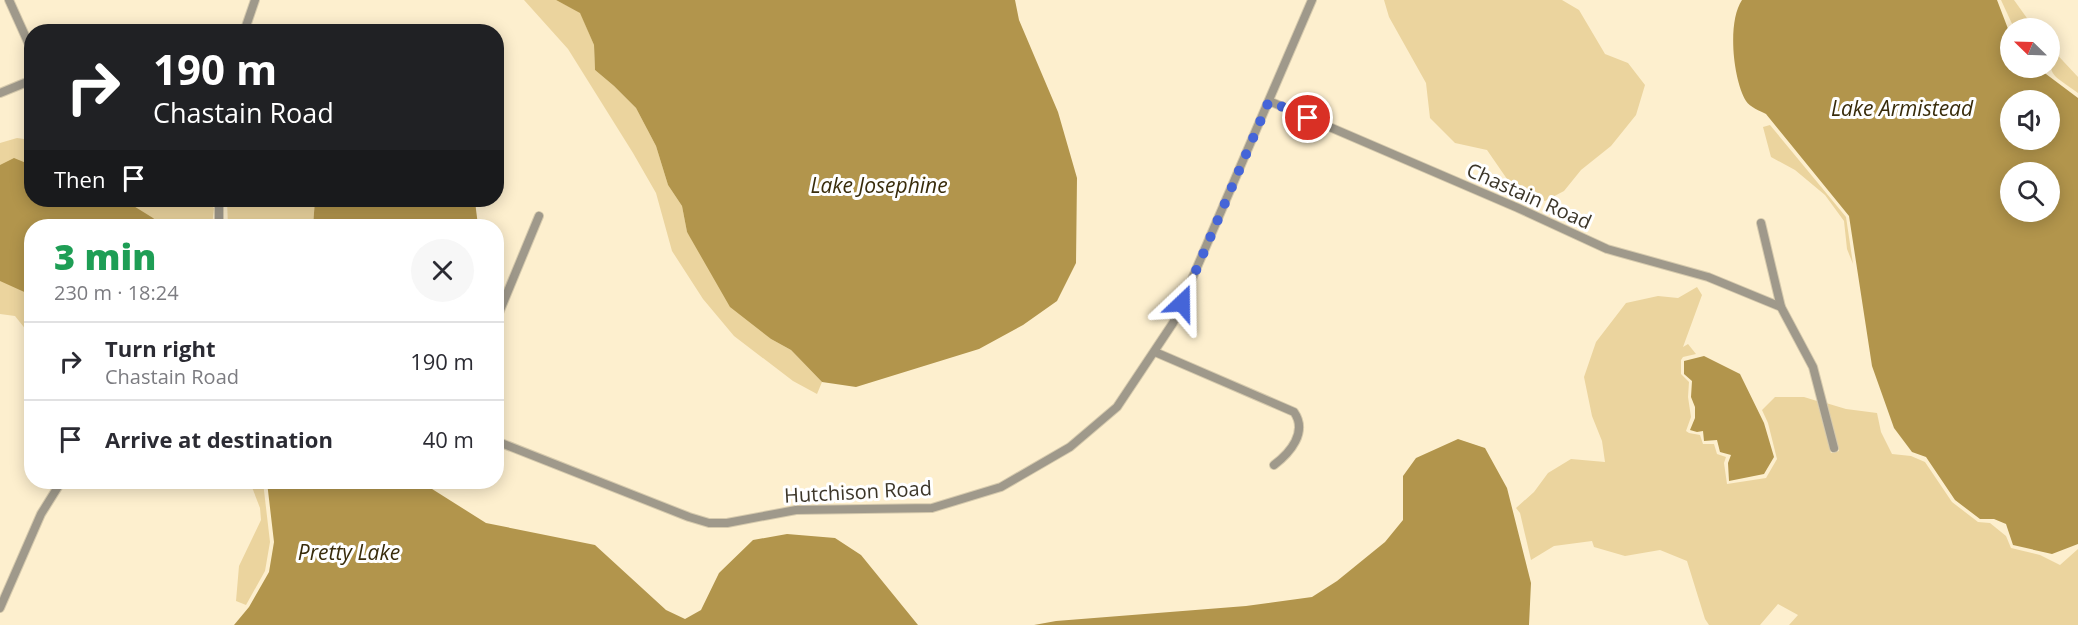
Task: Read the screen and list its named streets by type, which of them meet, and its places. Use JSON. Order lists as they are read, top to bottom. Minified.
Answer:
{"streets":{"street":["Chastain Road","Hutchison Road"]},"crossings":[["Chastain Road","Hutchison Road"]],"water":["Lake Armistead","Lake Josephine","Pretty Lake"],"north":"top left","page":{"turn":["190 m","Chastain Road"],"then":"Then","heading":["3 min","230 m · 18:24"],"list":[{"name":"Turn right","note":"Chastain Road","value":"190 m"},{"name":"Arrive at destination","value":"40 m"}]}}
